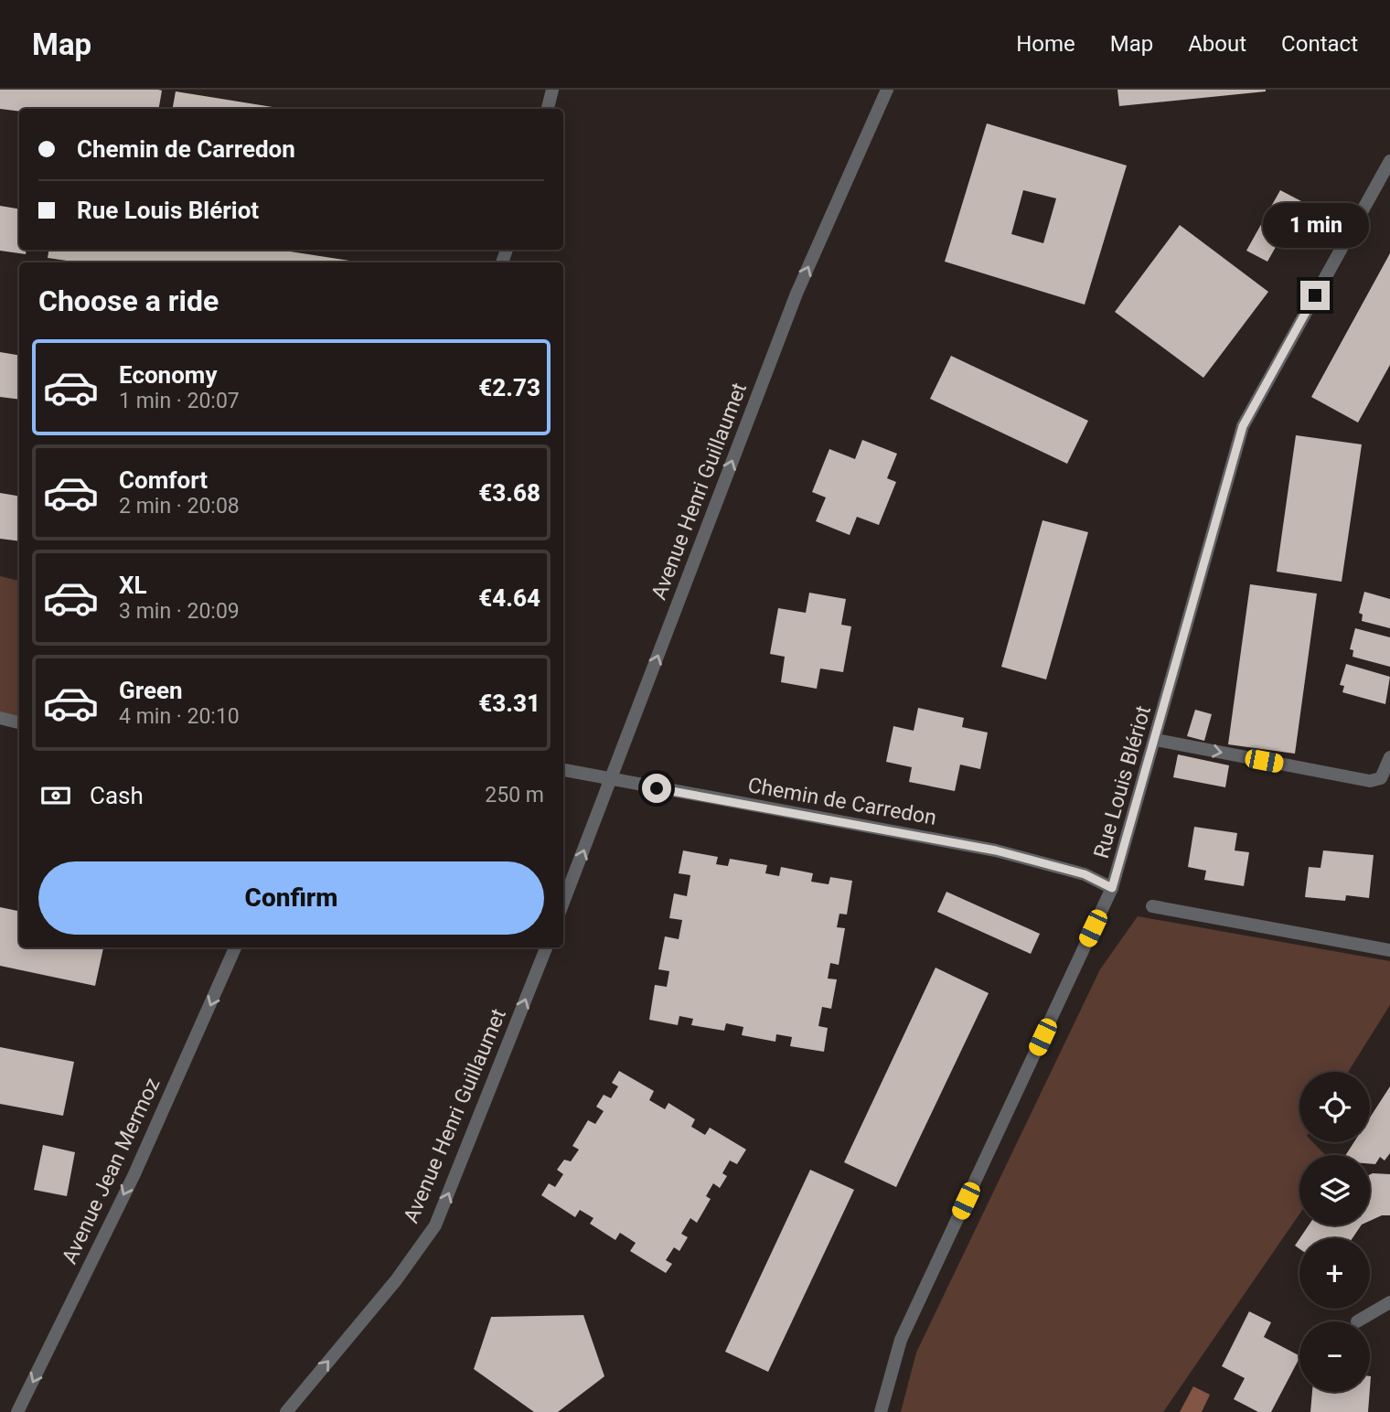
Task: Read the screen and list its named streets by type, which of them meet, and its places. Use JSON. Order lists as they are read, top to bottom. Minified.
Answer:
{"streets":{"street":["Avenue Henri Guillaumet","Rue Louis Blériot","Chemin de Carredon","Avenue Jean Mermoz"]},"crossings":[["Avenue Henri Guillaumet","Chemin de Carredon"],["Rue Louis Blériot","Chemin de Carredon"]],"one_way":["Avenue Henri Guillaumet","Avenue Jean Mermoz"],"page":{"header":"Map","nav":["Home","Map","About","Contact"],"banner":["Chemin de Carredon","Rue Louis Blériot"],"bubble":"1 min","heading":"Choose a ride","list":[{"name":"Economy","note":"1 min · 20:07","value":"€2.73"},{"name":"Comfort","note":"2 min · 20:08","value":"€3.68"},{"name":"XL","note":"3 min · 20:09","value":"€4.64"},{"name":"Green","note":"4 min · 20:10","value":"€3.31"}],"pay":["Cash","250 m"],"buttons":"Confirm","map_buttons":["+","−"]}}
